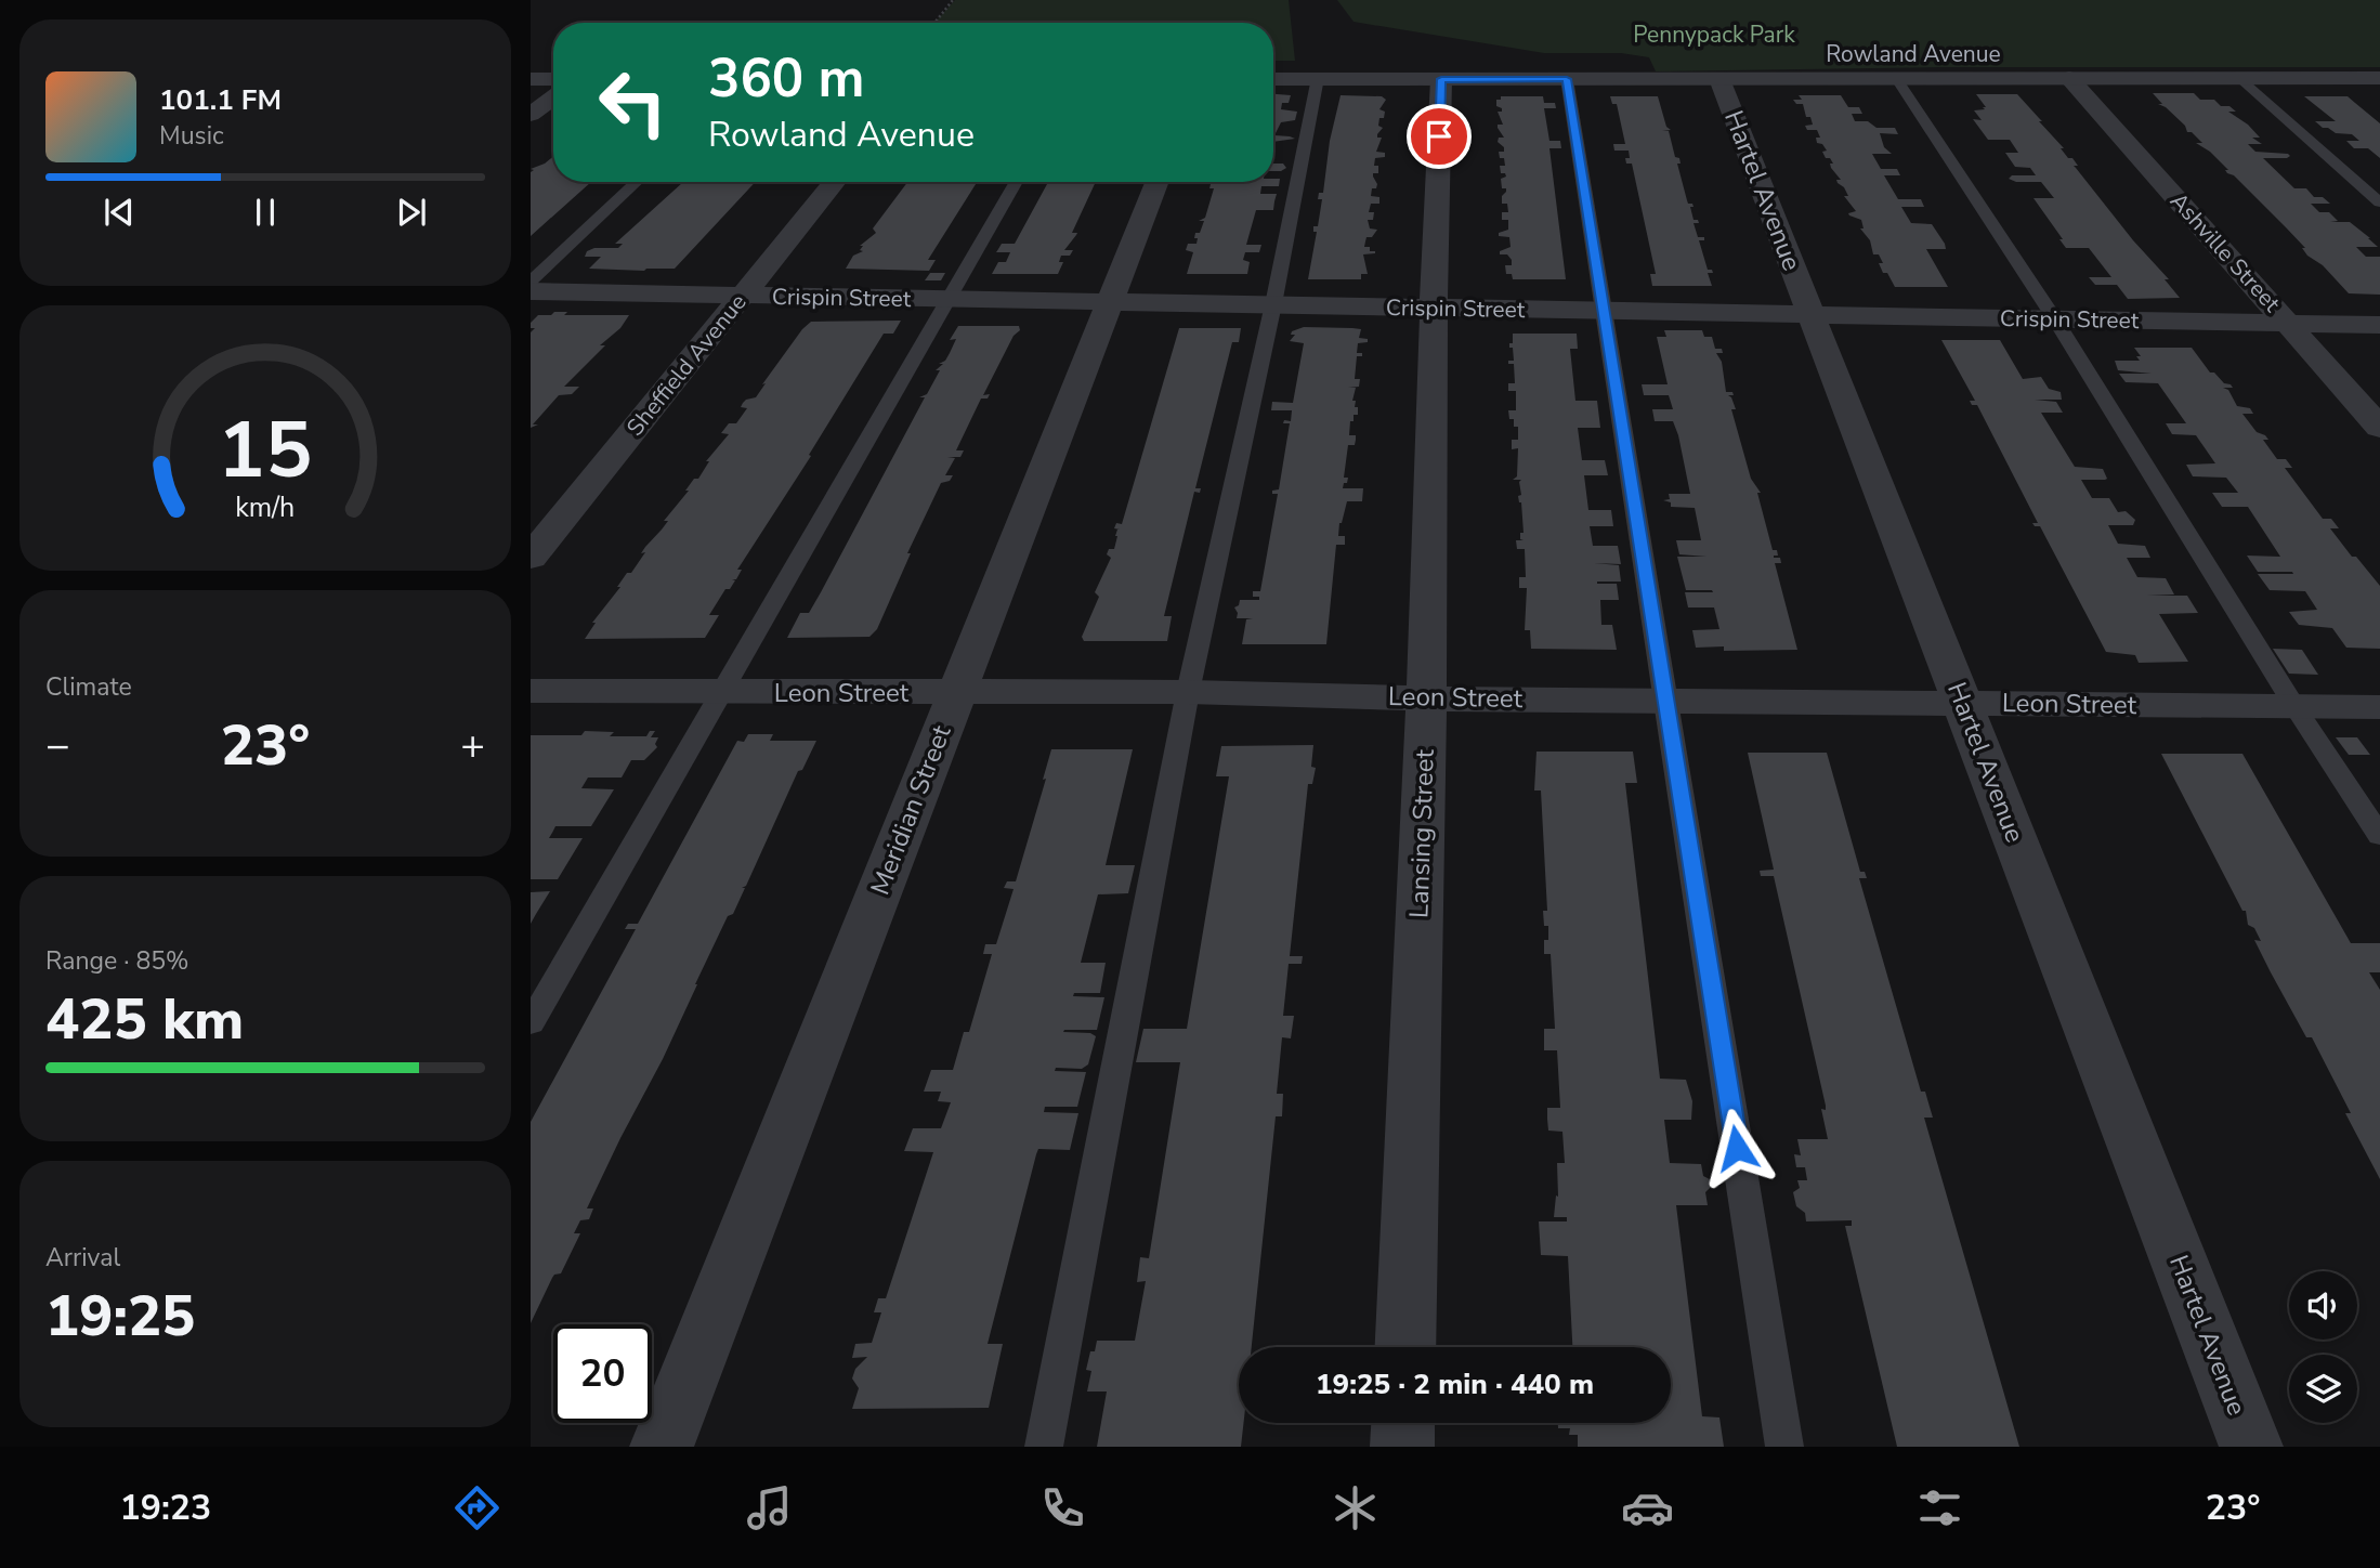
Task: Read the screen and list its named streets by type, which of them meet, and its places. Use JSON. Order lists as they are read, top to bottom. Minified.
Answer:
{"streets":{"street":["Rowland Avenue","Hartel Avenue","Ashville Street","Crispin Street","Sheffield Avenue","Leon Street","Meridian Street","Lansing Street"]},"crossings":[["Rowland Avenue","Hartel Avenue"],["Rowland Avenue","Ashville Street"],["Rowland Avenue","Lansing Street"],["Hartel Avenue","Crispin Street"],["Hartel Avenue","Leon Street"],["Ashville Street","Crispin Street"],["Crispin Street","Sheffield Avenue"],["Crispin Street","Meridian Street"],["Crispin Street","Lansing Street"],["Leon Street","Meridian Street"],["Leon Street","Lansing Street"]],"parks":["Pennypack Park"],"page":{"turn":["360 m","Rowland Avenue"],"song":["101.1 FM","Music"],"tile":["Climate",["Range · 85%","425 km"],["Arrival","19:25"]],"heat":["−","23°","+"],"limit":"20","trip":"19:25 · 2 min · 440 m","tabs":["19:23","23°"],"gauge":["15","km/h"]}}
